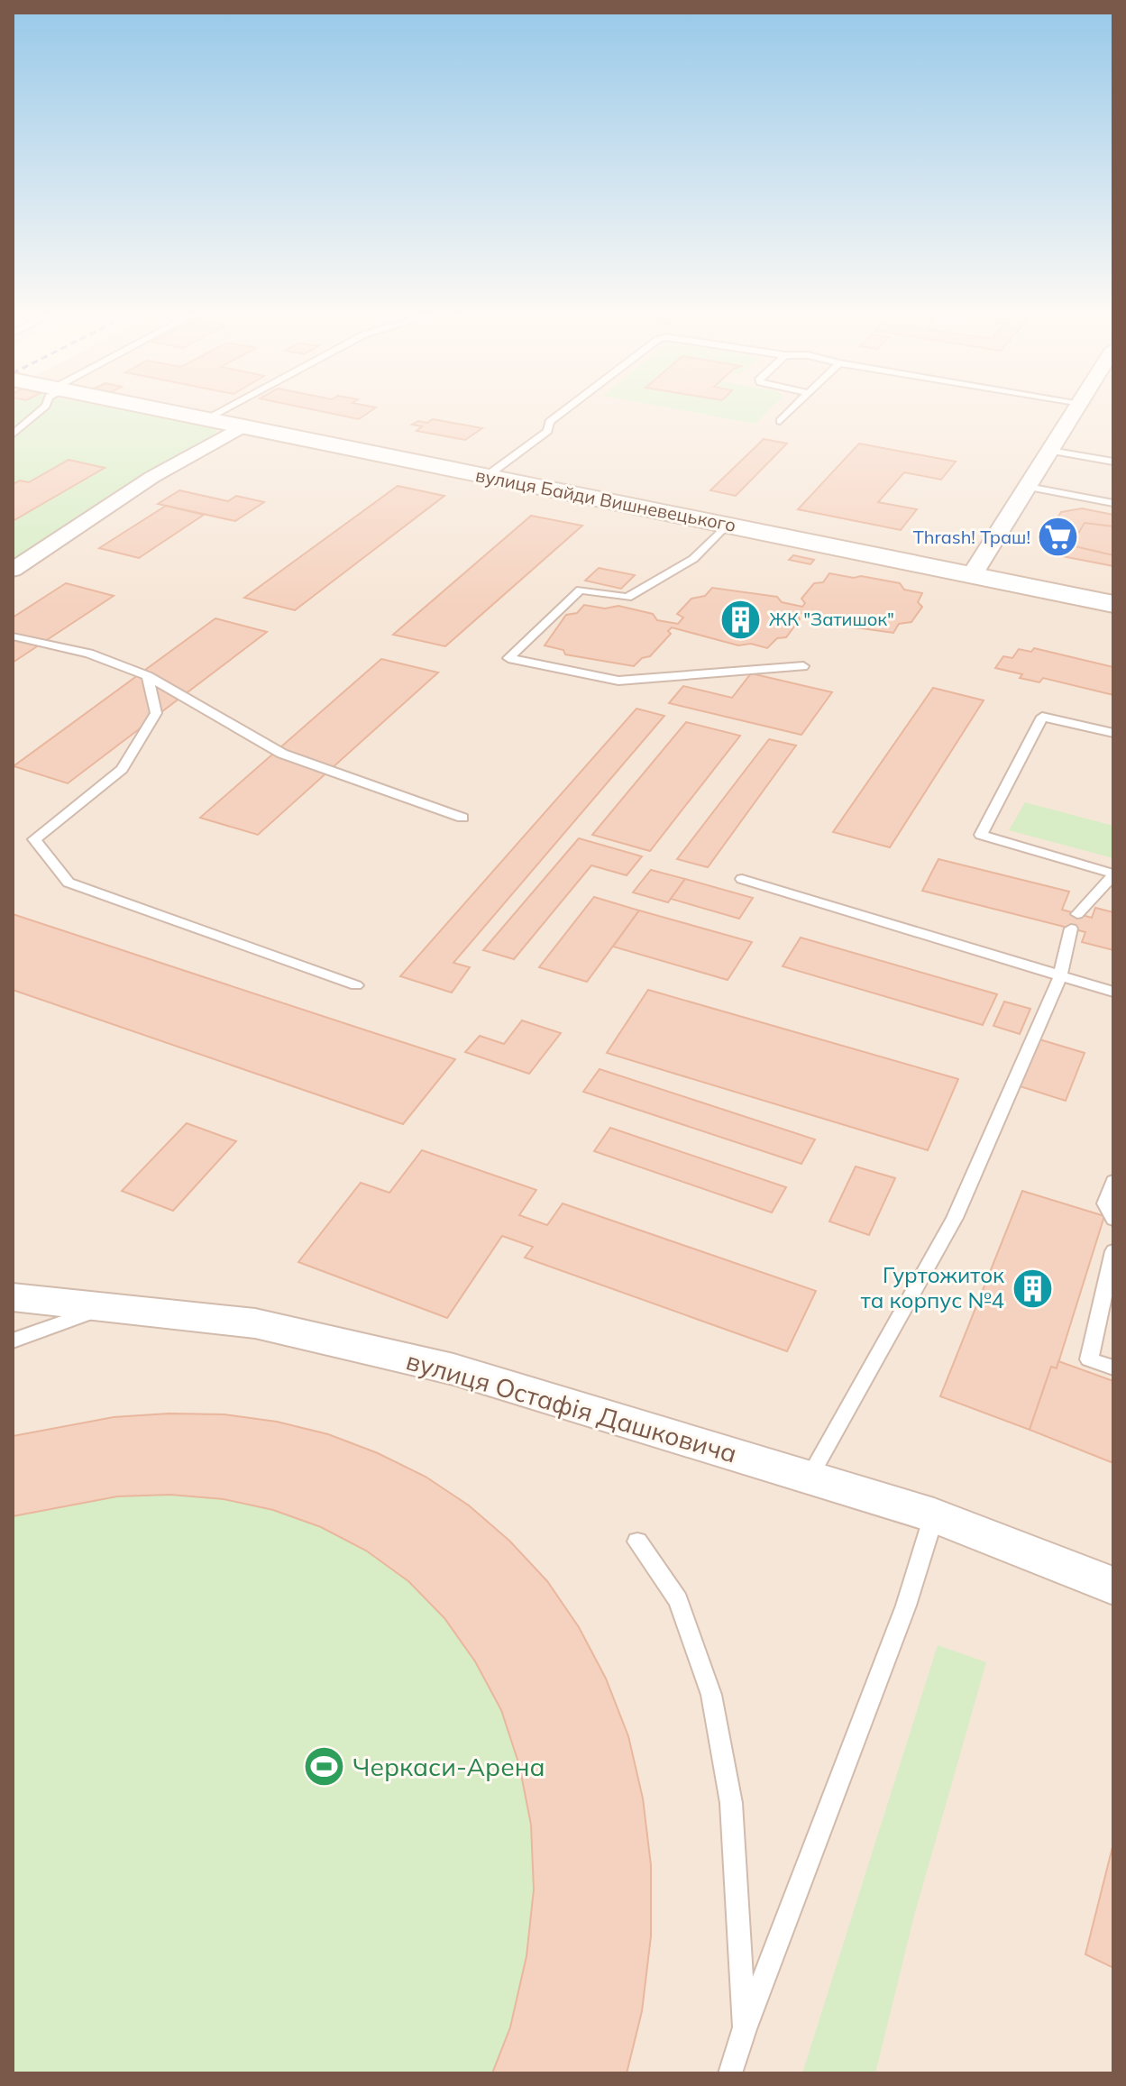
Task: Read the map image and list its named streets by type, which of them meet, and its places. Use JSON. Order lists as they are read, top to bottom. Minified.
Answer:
{"streets":{"street":["вулиця Байди Вишневецького","вулиця Остафія Дашковича"]},"places":{"supermarket":["Thrash! Траш!"],"building":["ЖК \"Затишок\"","Гуртожиток та корпус №4"],"sports":["Черкаси-Арена"]}}
